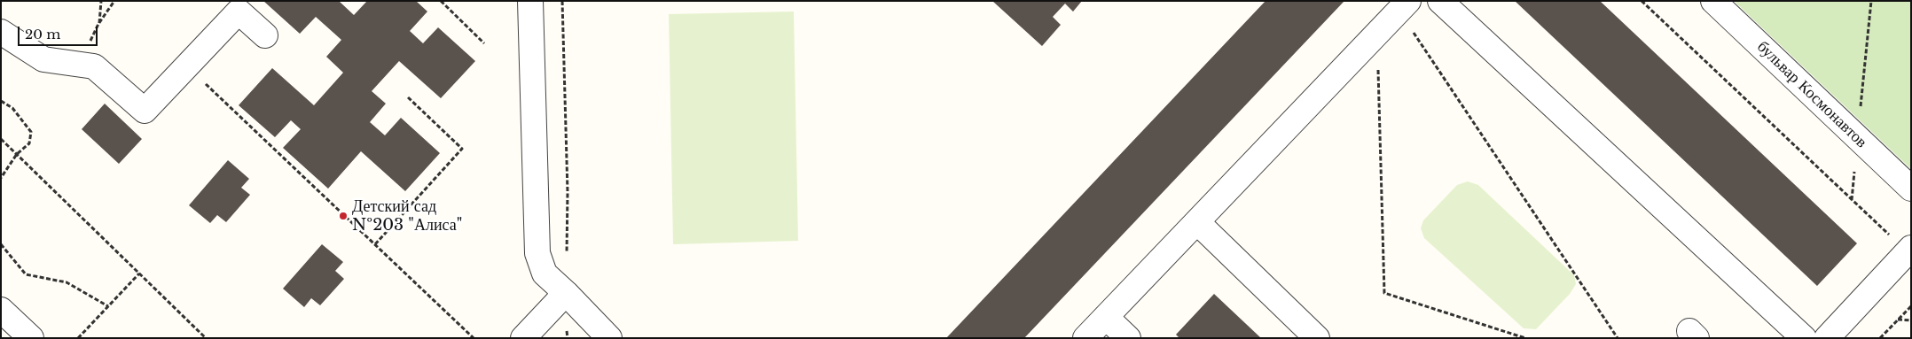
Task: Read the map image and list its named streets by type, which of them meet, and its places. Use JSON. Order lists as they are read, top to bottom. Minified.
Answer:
{"streets":{"street":["бульвар Космонавтов"]},"places":["Детский сад №203 \"Алиса\""],"scale_bar":"20 m"}
